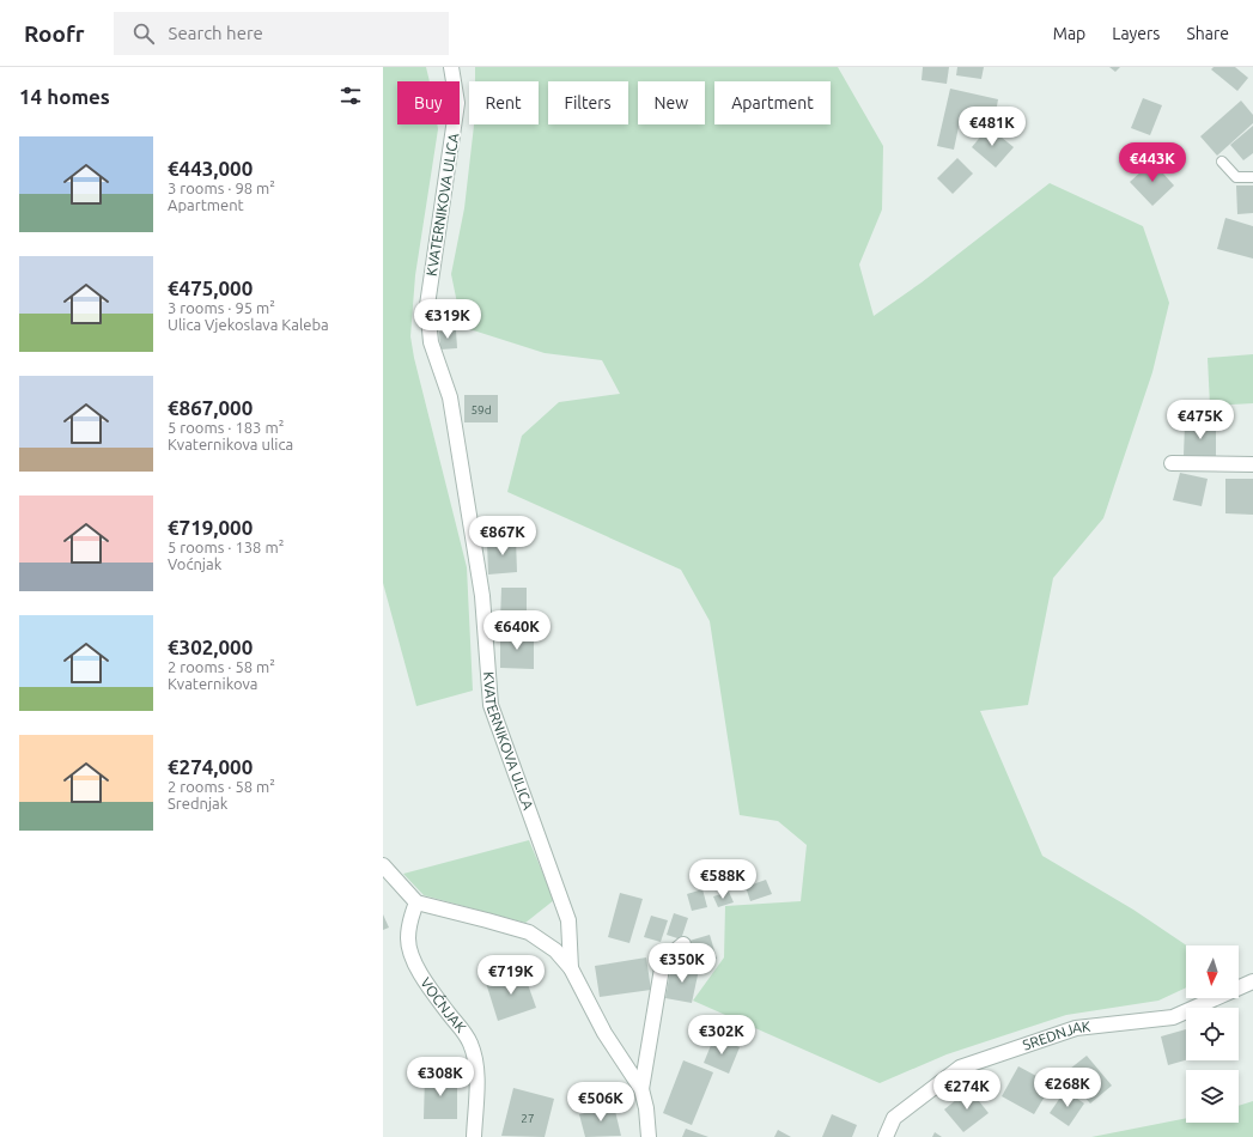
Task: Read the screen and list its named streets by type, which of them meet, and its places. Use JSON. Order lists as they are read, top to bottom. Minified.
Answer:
{"streets":{"street":["KVATERNIKOVA ULICA","VOĆNJAK","SREDNJAK"]},"house_numbers":["59d","27"],"north":"bottom","page":{"header":"Roofr","search":"Search here","nav":["Map","Layers","Share"],"heading":"14 homes","chip":["Buy","Rent","Filters","New","Apartment"],"price":["€481K","€443K","€319K","€475K","€867K","€640K","€588K","€350K","€719K","€302K","€308K","€268K","€274K","€506K"],"list":[{"name":"€443,000","note":"3 rooms · 98 m² · Apartment"},{"name":"€475,000","note":"3 rooms · 95 m² · Ulica Vjekoslava Kaleba"},{"name":"€867,000","note":"5 rooms · 183 m² · Kvaternikova ulica"},{"name":"€719,000","note":"5 rooms · 138 m² · Voćnjak"},{"name":"€302,000","note":"2 rooms · 58 m² · Kvaternikova"},{"name":"€274,000","note":"2 rooms · 58 m² · Srednjak"}]}}
